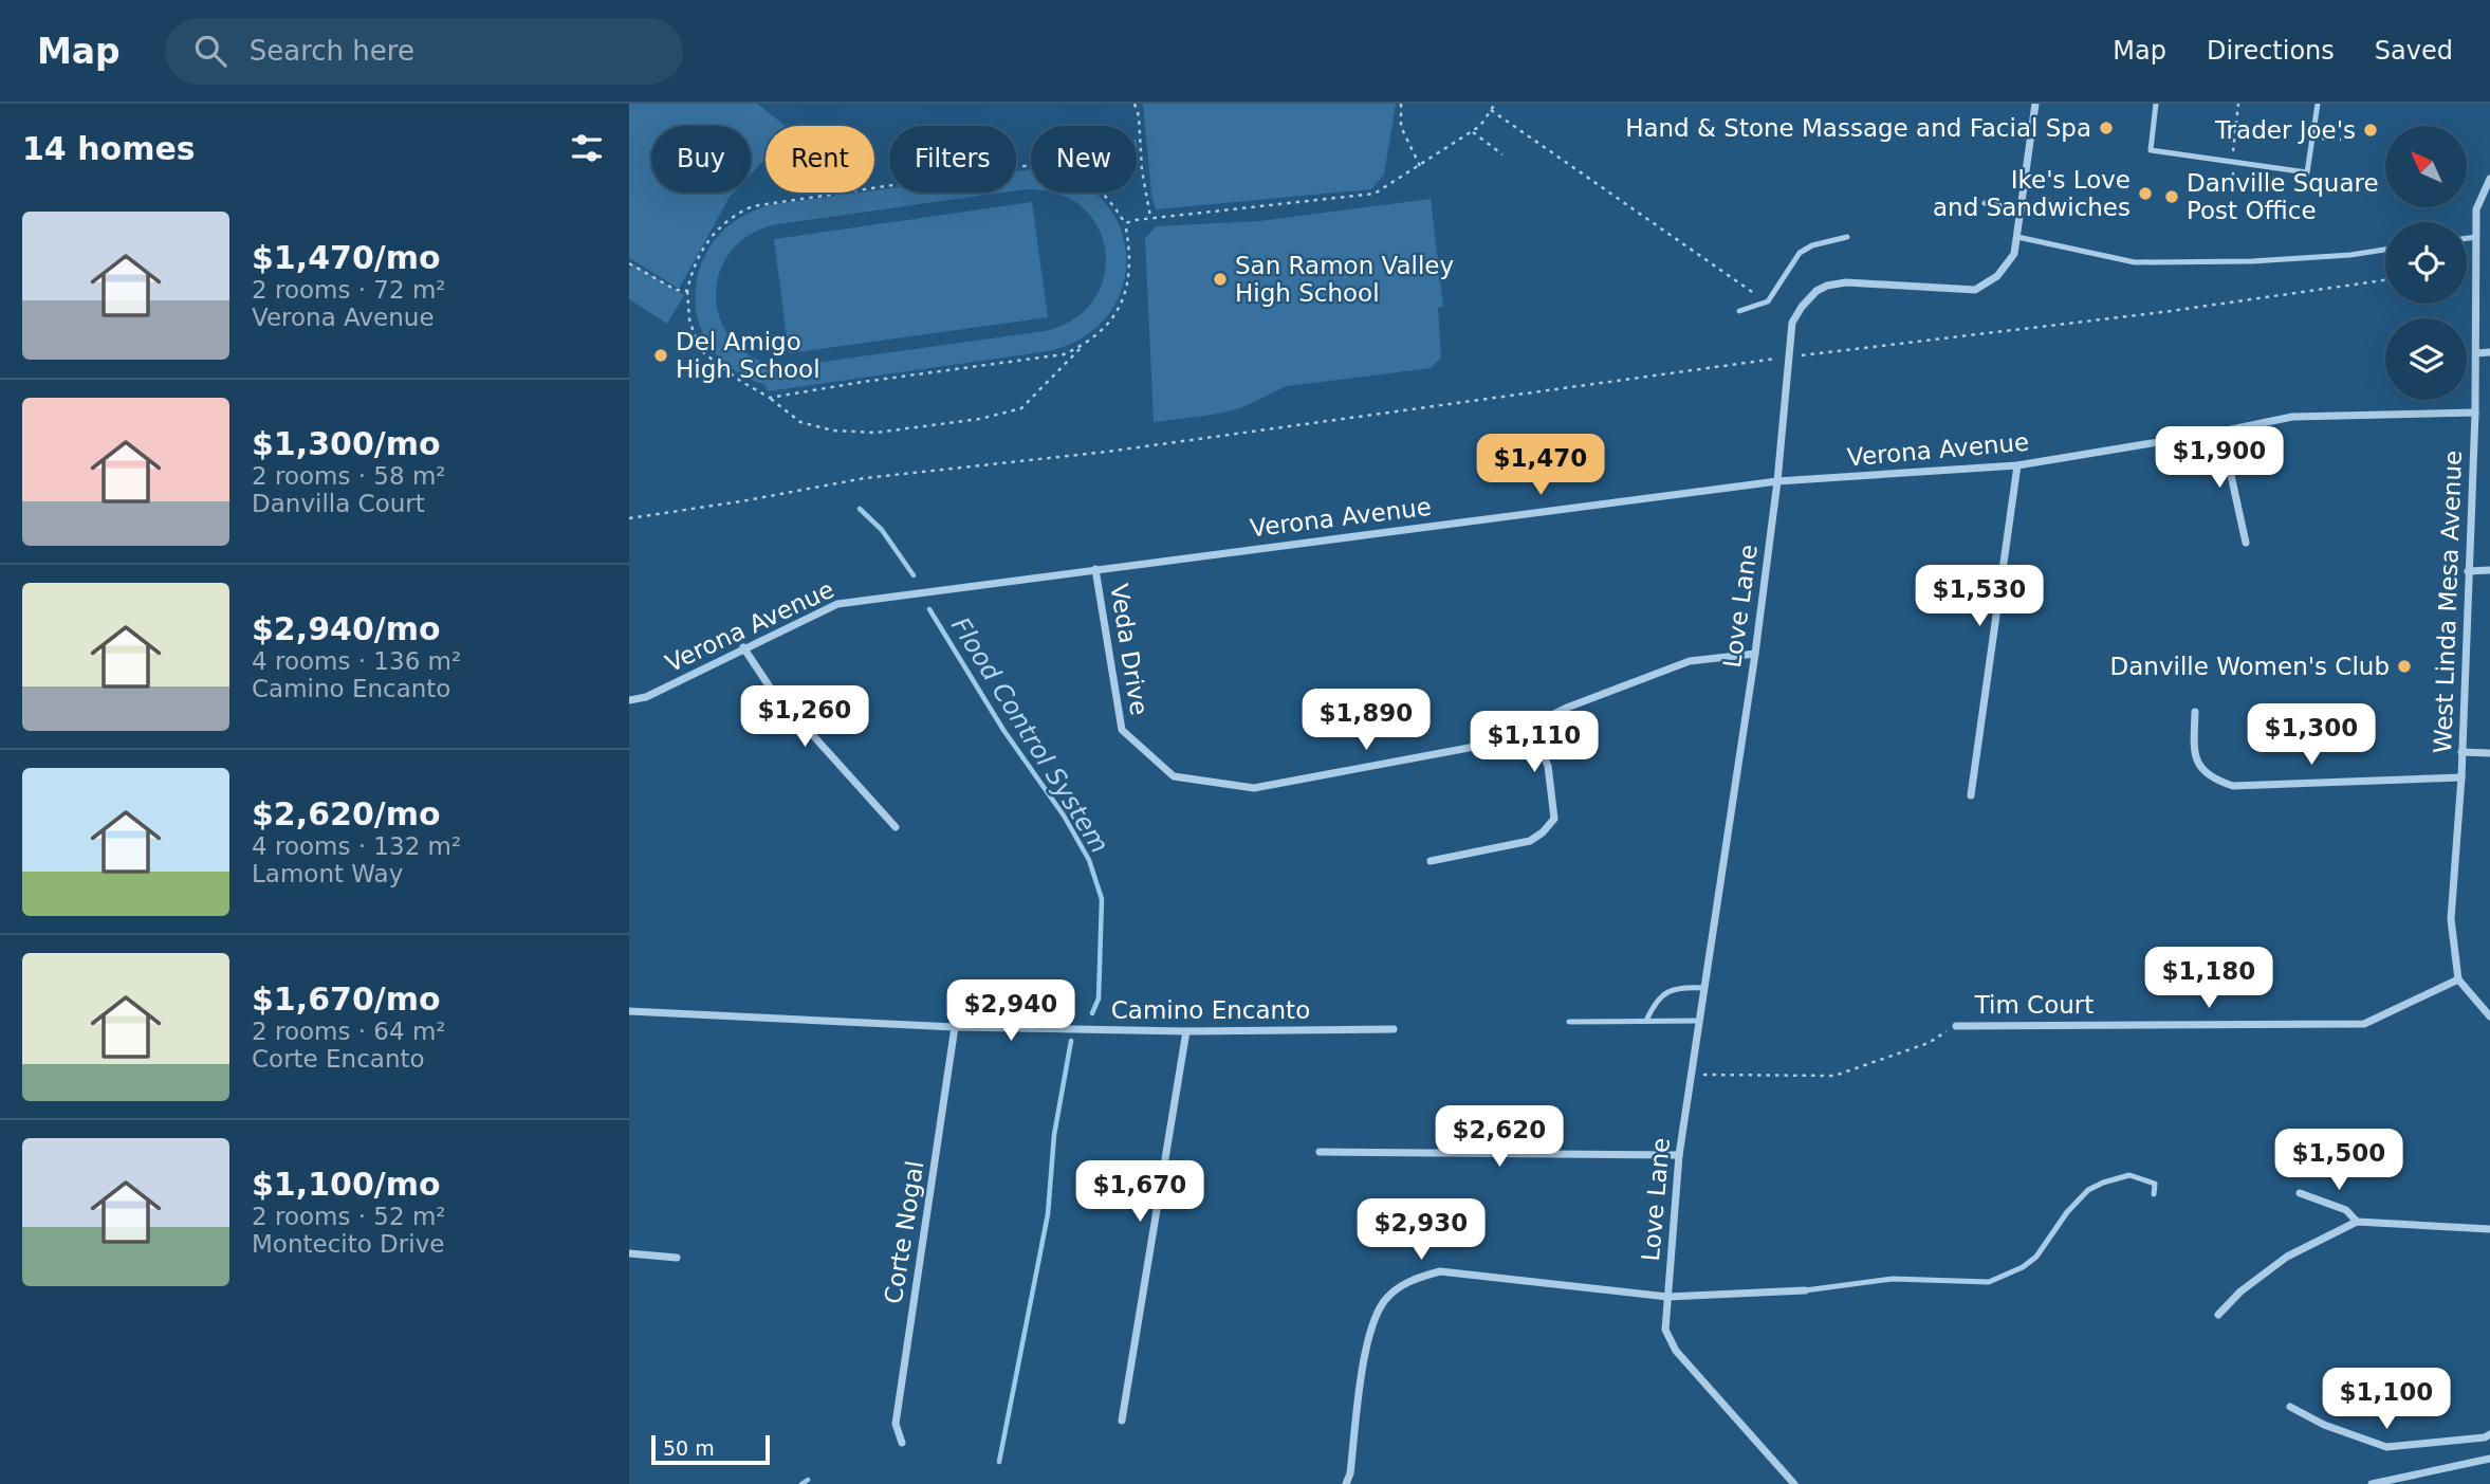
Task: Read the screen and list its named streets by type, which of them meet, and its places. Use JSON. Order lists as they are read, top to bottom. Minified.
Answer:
{"streets":{"street":["Verona Avenue","West Linda Mesa Avenue","Love Lane","Veda Drive","Tim Court","Camino Encanto","Corte Nogal"]},"crossings":[["Verona Avenue","West Linda Mesa Avenue"],["Verona Avenue","Love Lane"],["Verona Avenue","Veda Drive"],["West Linda Mesa Avenue","Tim Court"],["Love Lane","Veda Drive"],["Camino Encanto","Corte Nogal"]],"water":["Flood Control System"],"places":["Hand & Stone Massage and Facial Spa","Trader Joe's","Ike's Love and Sandwiches","Danville Square Post Office","San Ramon Valley High School","Del Amigo High School","Danville Women's Club"],"scale_bar":"50 m","north":"top left","page":{"header":"Map","search":"Search here","nav":["Map","Directions","Saved"],"heading":"14 homes","chip":["Buy","Rent","Filters","New"],"list":[{"name":"$1,470/mo","note":"2 rooms · 72 m² · Verona Avenue"},{"name":"$1,300/mo","note":"2 rooms · 58 m² · Danvilla Court"},{"name":"$2,940/mo","note":"4 rooms · 136 m² · Camino Encanto"},{"name":"$2,620/mo","note":"4 rooms · 132 m² · Lamont Way"},{"name":"$1,670/mo","note":"2 rooms · 64 m² · Corte Encanto"},{"name":"$1,100/mo","note":"2 rooms · 52 m² · Montecito Drive"}],"price":["$1,900","$1,470","$1,530","$1,260","$1,890","$1,300","$1,110","$1,180","$2,940","$2,620","$1,500","$1,670","$2,930","$1,100"],"scale":"50 m"}}
